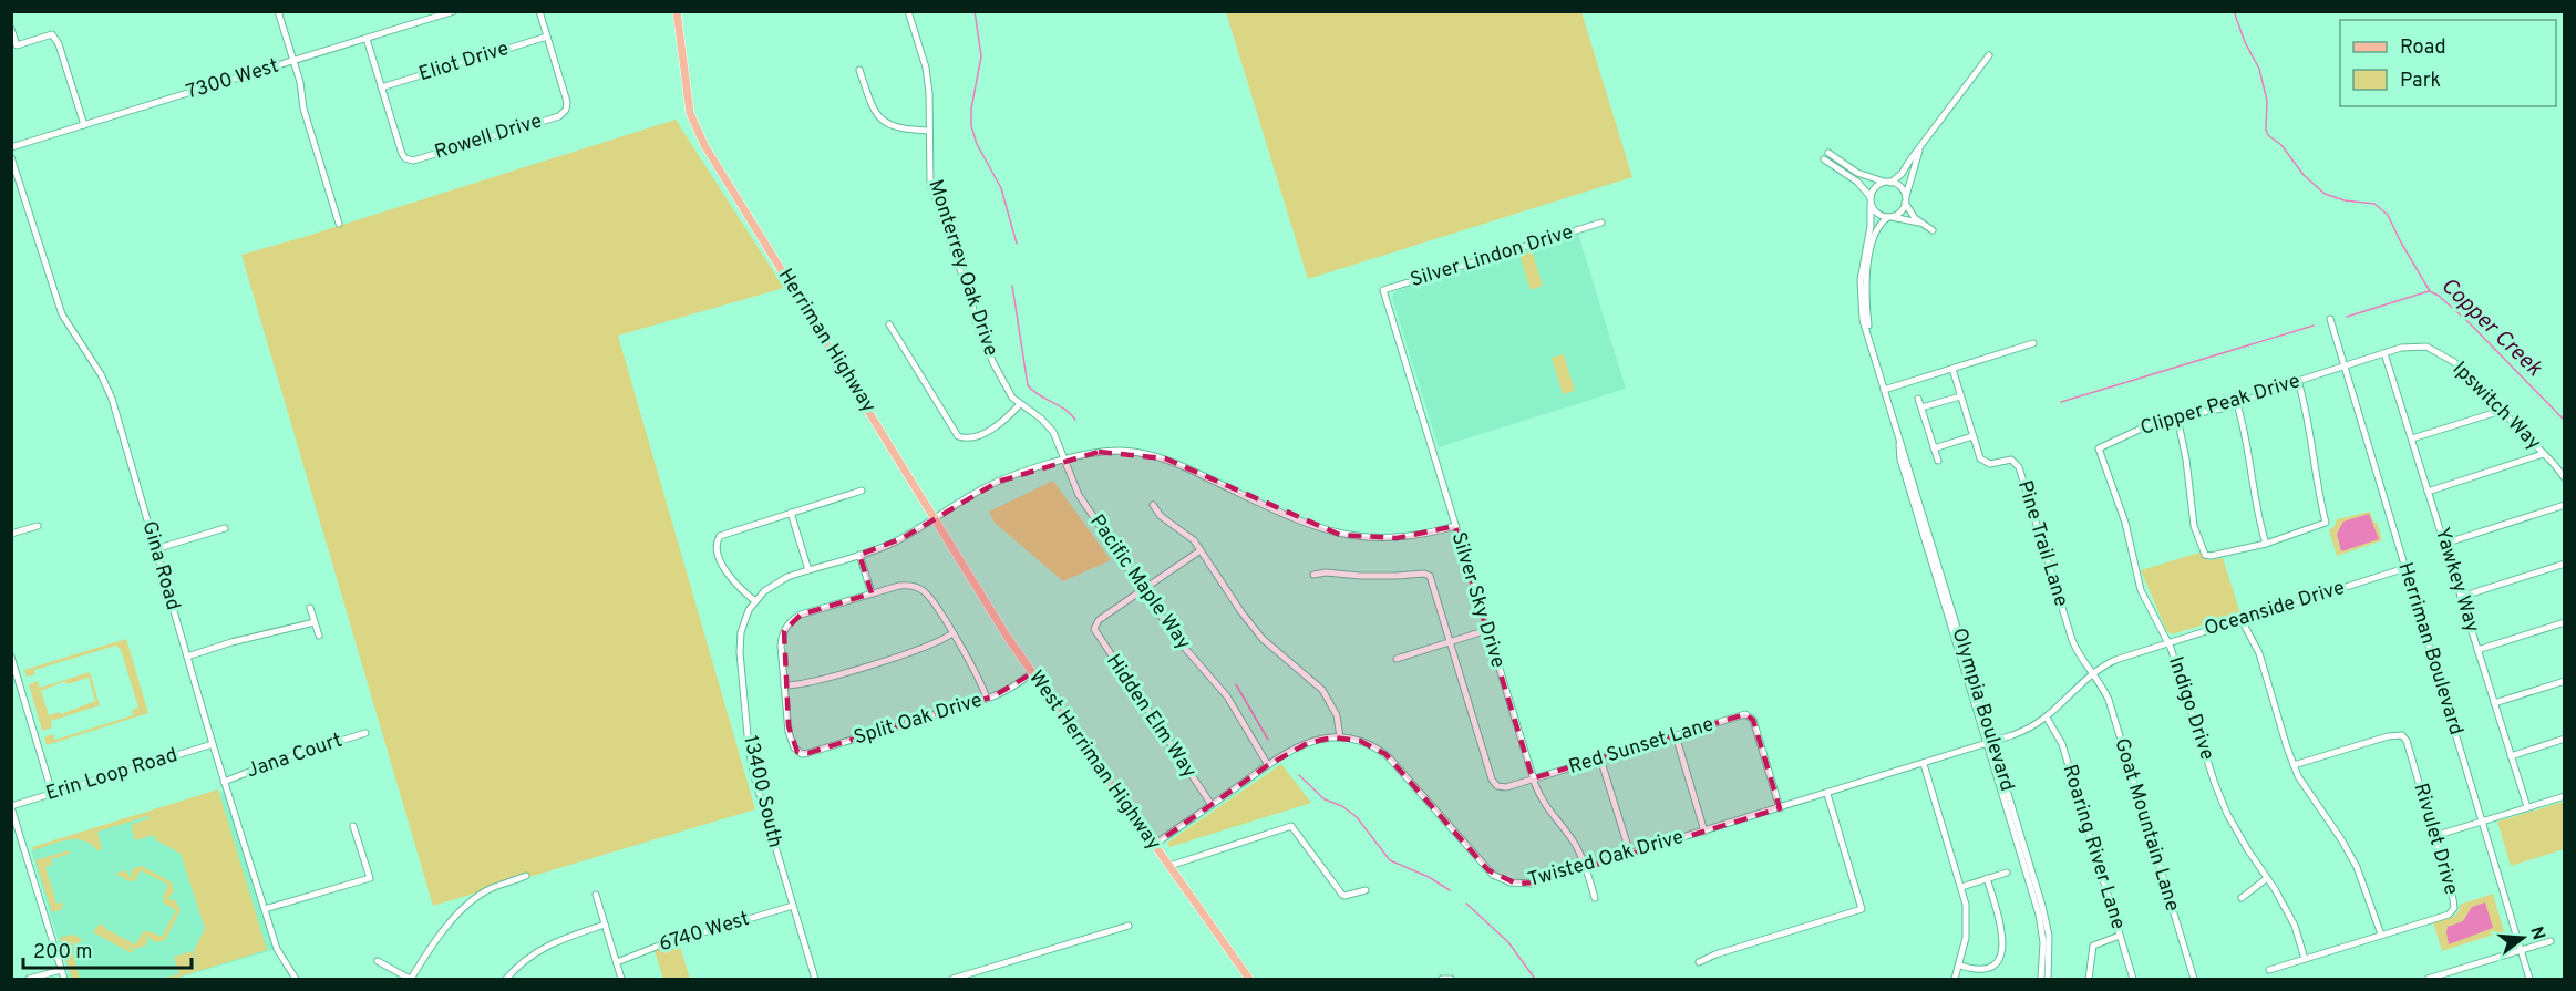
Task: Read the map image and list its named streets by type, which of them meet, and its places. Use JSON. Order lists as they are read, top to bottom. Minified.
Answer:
{"streets":{"main road":["Herriman Highway","West Herriman Highway"],"street":["Eliot Drive","7300 West","Rowell Drive","Silver Lindon Drive","Monterrey Oak Drive","Clipper Peak Drive","Ipswitch Way","Pine Trail Lane","Gina Road","Yawkey Way","Pacific Maple Way","Silver Sky Drive","Oceanside Drive","Herriman Boulevard","Indigo Drive","Olympia Boulevard","Hidden Elm Way","Split Oak Drive","Red Sunset Lane","Jana Court","Erin Loop Road","13400 South","Goat Mountain Lane","Rivulet Drive","Roaring River Lane","Twisted Oak Drive","6740 West"]},"crossings":[["Eliot Drive","Rowell Drive"],["Silver Lindon Drive","Silver Sky Drive"],["Monterrey Oak Drive","Pacific Maple Way"],["Herriman Highway","West Herriman Highway"],["Clipper Peak Drive","Ipswitch Way"],["Clipper Peak Drive","Herriman Boulevard"],["Clipper Peak Drive","Indigo Drive"],["Ipswitch Way","Yawkey Way"],["Ipswitch Way","Herriman Boulevard"],["Pine Trail Lane","Oceanside Drive"],["Pine Trail Lane","Goat Mountain Lane"],["Gina Road","Jana Court"],["Gina Road","Erin Loop Road"],["Pacific Maple Way","Hidden Elm Way"],["Pacific Maple Way","Twisted Oak Drive"],["Silver Sky Drive","Red Sunset Lane"],["Silver Sky Drive","Twisted Oak Drive"],["Oceanside Drive","Herriman Boulevard"],["Oceanside Drive","Indigo Drive"],["Oceanside Drive","Olympia Boulevard"],["Oceanside Drive","Goat Mountain Lane"],["Oceanside Drive","Roaring River Lane"],["Oceanside Drive","Twisted Oak Drive"],["Indigo Drive","Rivulet Drive"],["Hidden Elm Way","Twisted Oak Drive"],["Split Oak Drive","West Herriman Highway"],["Red Sunset Lane","Twisted Oak Drive"],["West Herriman Highway","Twisted Oak Drive"],["13400 South","6740 West"]],"water":["Copper Creek"],"legend":["Road","Park"],"scale_bar":"200 m","north":"right"}
